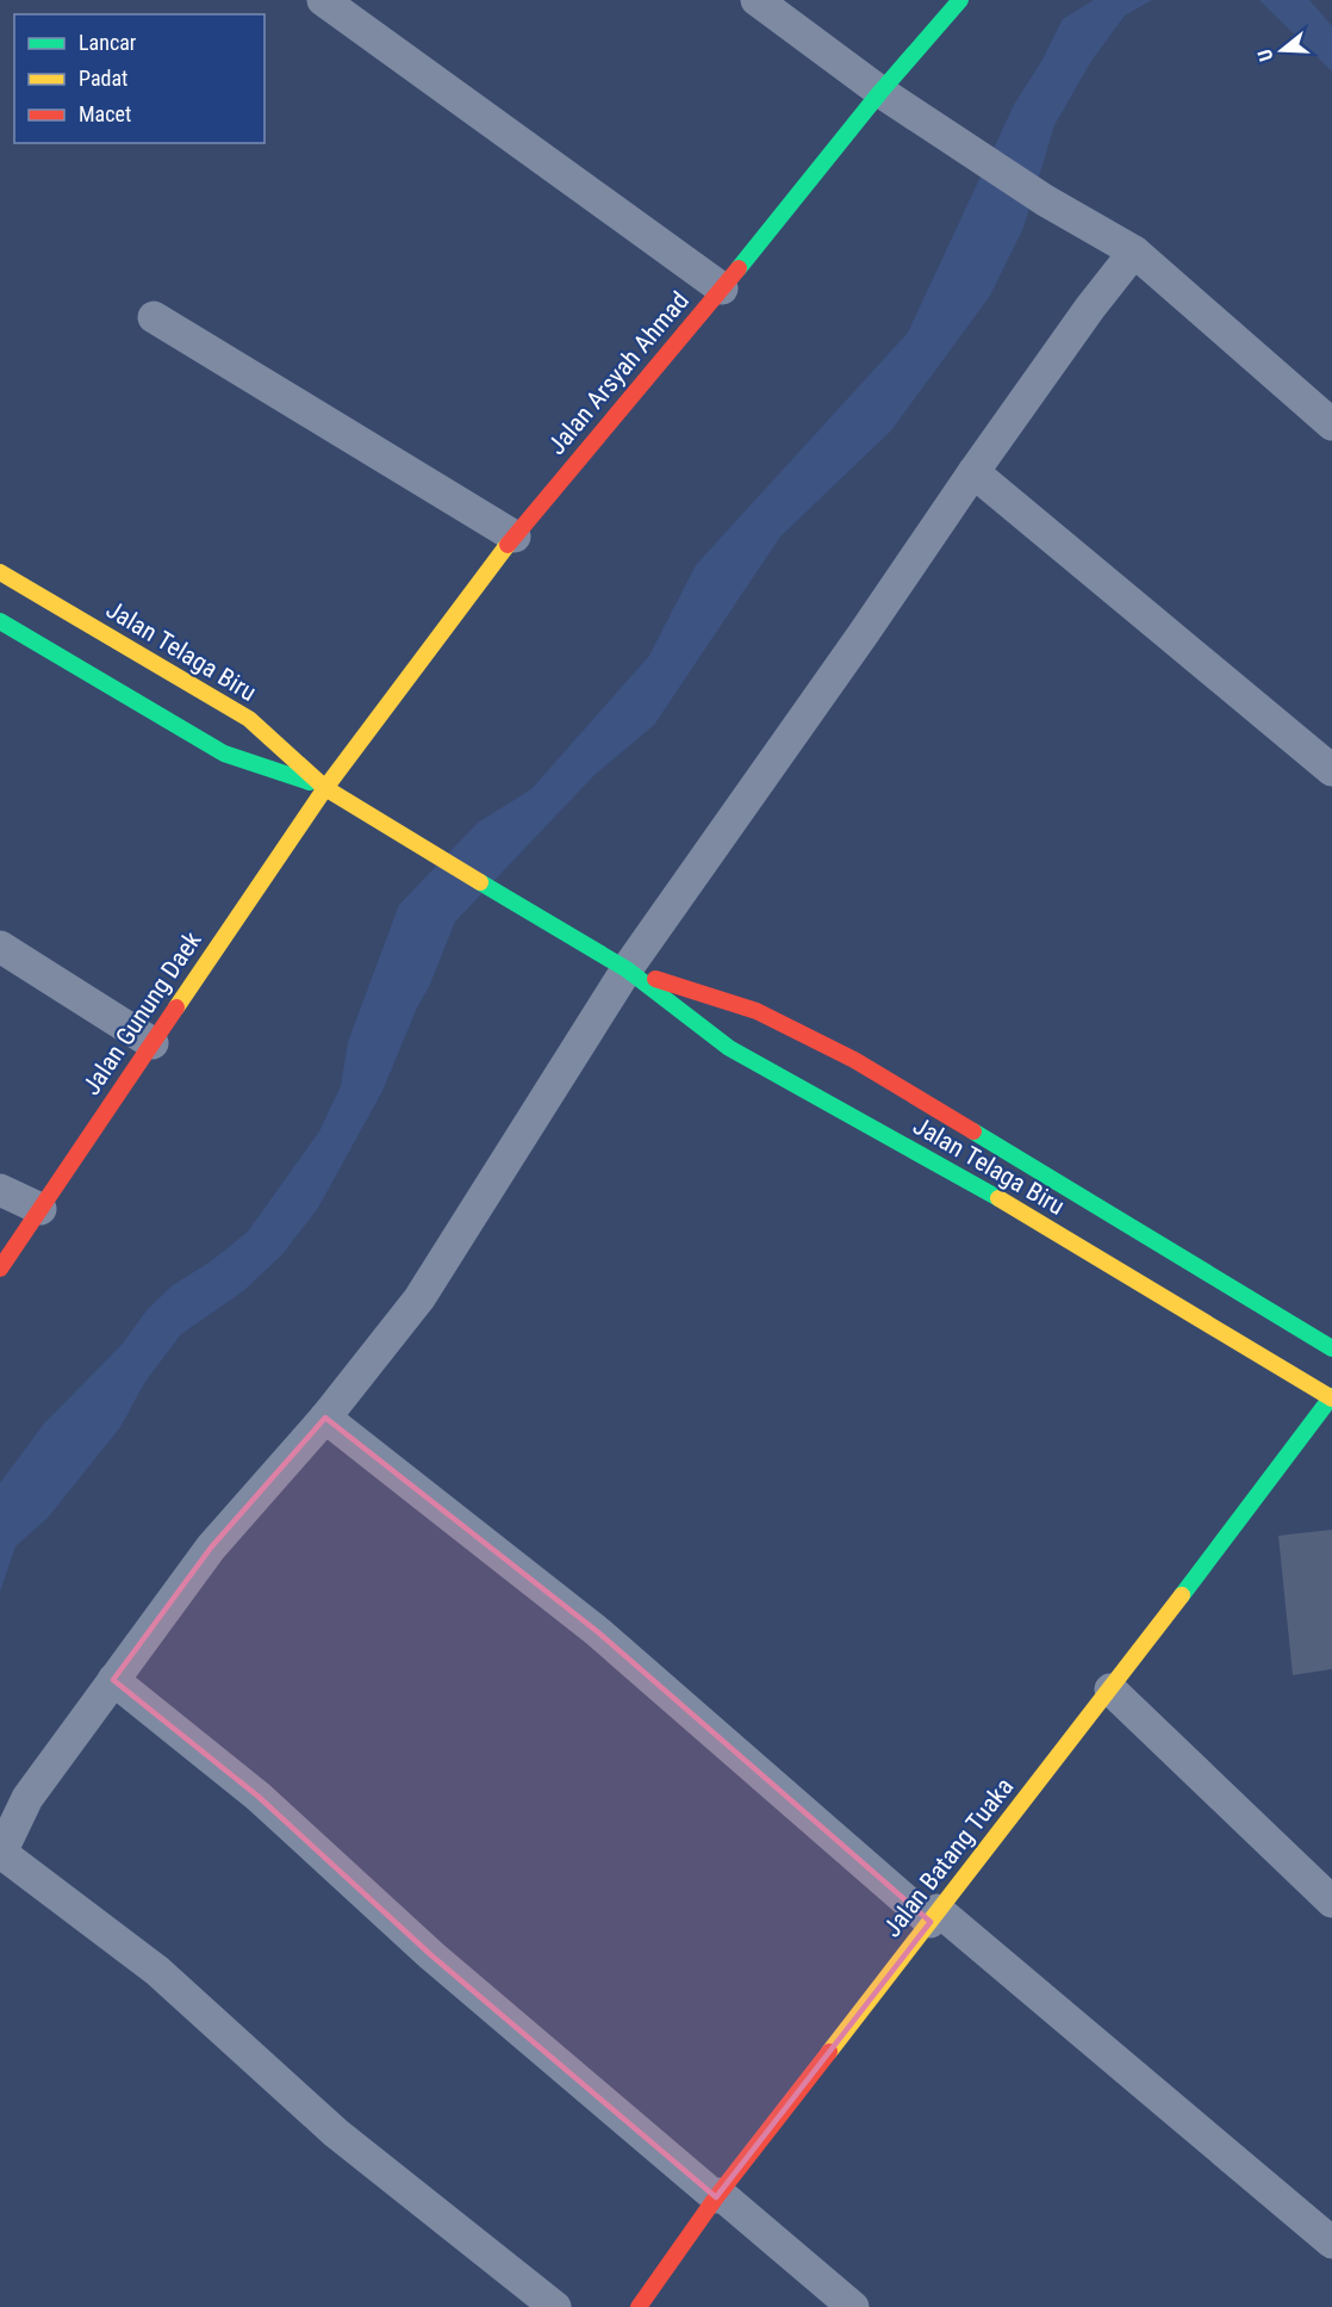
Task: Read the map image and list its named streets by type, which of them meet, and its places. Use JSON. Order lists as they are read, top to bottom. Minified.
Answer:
{"streets":{"main road":["Jalan Arsyah Ahmad","Jalan Telaga Biru","Jalan Gunung Daek","Jalan Batang Tuaka"]},"crossings":[["Jalan Arsyah Ahmad","Jalan Telaga Biru"],["Jalan Arsyah Ahmad","Jalan Gunung Daek"],["Jalan Telaga Biru","Jalan Gunung Daek"],["Jalan Telaga Biru","Jalan Batang Tuaka"]],"legend":["Lancar","Padat","Macet"],"north":"left"}
